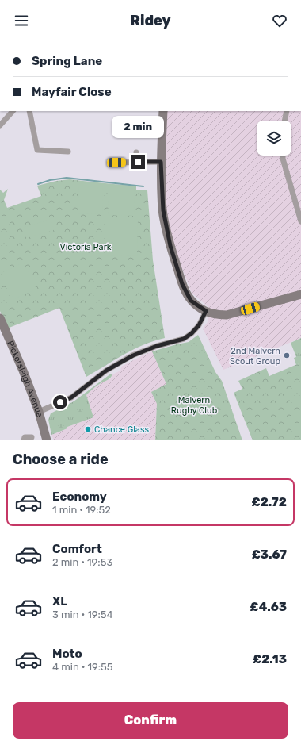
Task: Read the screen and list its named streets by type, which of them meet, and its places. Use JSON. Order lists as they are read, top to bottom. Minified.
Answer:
{"streets":{"street":["Pickersleigh Avenue"]},"parks":["Victoria Park","Malvern Rugby Club"],"places":["2nd Malvern Scout Group","Chance Glass"],"page":{"header":"Ridey","banner":["Spring Lane","Mayfair Close"],"bubble":"2 min","heading":"Choose a ride","list":[{"name":"Economy","note":"1 min · 19:52","value":"£2.72"},{"name":"Comfort","note":"2 min · 19:53","value":"£3.67"},{"name":"XL","note":"3 min · 19:54","value":"£4.63"},{"name":"Moto","note":"4 min · 19:55","value":"£2.13"}],"buttons":"Confirm"}}
